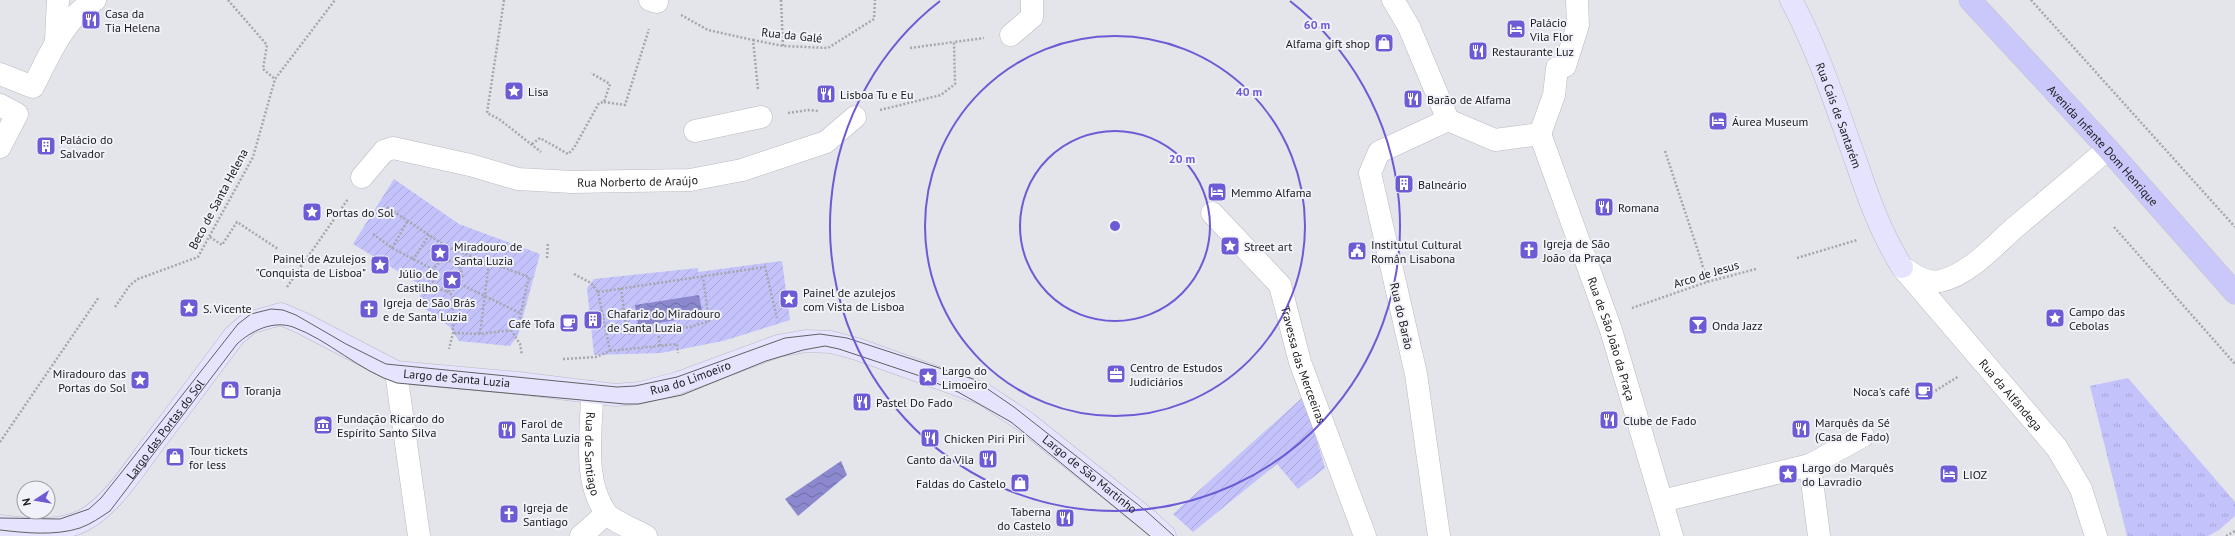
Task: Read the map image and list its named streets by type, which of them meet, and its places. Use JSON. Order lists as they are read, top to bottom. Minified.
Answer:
{"streets":{"main road":["Avenida Infante Dom Henrique"],"street":["Rua Cais de Santarém","Rua Norberto de Araújo","Rua do Barão","Rua de São João da Praça","Travessa das Merceeiras","Rua do Limoeiro","Largo de Santa Luzia","Rua da Alfândega","Largo das Portas do Sol","Rua de Santiago","Largo de São Martinho"],"path":["Rua da Galé","Beco de Santa Helena","Arco de Jesus"]},"crossings":[["Rua do Limoeiro","Largo de Santa Luzia"],["Rua do Limoeiro","Rua de Santiago"],["Rua do Limoeiro","Largo de São Martinho"],["Largo de Santa Luzia","Largo das Portas do Sol"],["Largo de Santa Luzia","Rua de Santiago"]],"places":{"restaurant":["Casa da Tia Helena","Restaurante Luz","Lisboa Tu e Eu","Barão de Alfama","Romana","Pastel Do Fado","Clube de Fado","Marquês da Sé (Casa de Fado)","Farol de Santa Luzia","Chicken Piri Piri","Canto da Vila","Taberna do Castelo"],"hotel":["Palácio Vila Flor","Áurea Museum","Memmo Alfama","LIOZ"],"shop":["Alfama gift shop","Toranja","Tour tickets for less","Faldas do Castelo"],"place":["Lisa","Portas do Sol","Street art","Miradouro de Santa Luzia","Painel de Azulejos \"Conquista de Lisboa\"","Júlio de Castilho","Painel de azulejos com Vista de Lisboa","S. Vicente","Campo das Cebolas","Largo do Limoeiro","Miradouro das Portas do Sol","Largo do Marquês do Lavradio"],"building":["Palácio do Salvador","Balneário","Chafariz do Miradouro de Santa Luzia"],"church":["Igreja de São João da Praça","Igreja de São Brás e de Santa Luzia","Igreja de Santiago"],"public building":["Institutul Cultural Român Lisabona"],"cafe":["Café Tofa","Noca's café"],"bar":["Onda Jazz"],"office":["Centro de Estudos Judiciários"],"museum":["Fundação Ricardo do Espírito Santo Silva"]},"north":"left","rings":["60 m","40 m","20 m"]}
